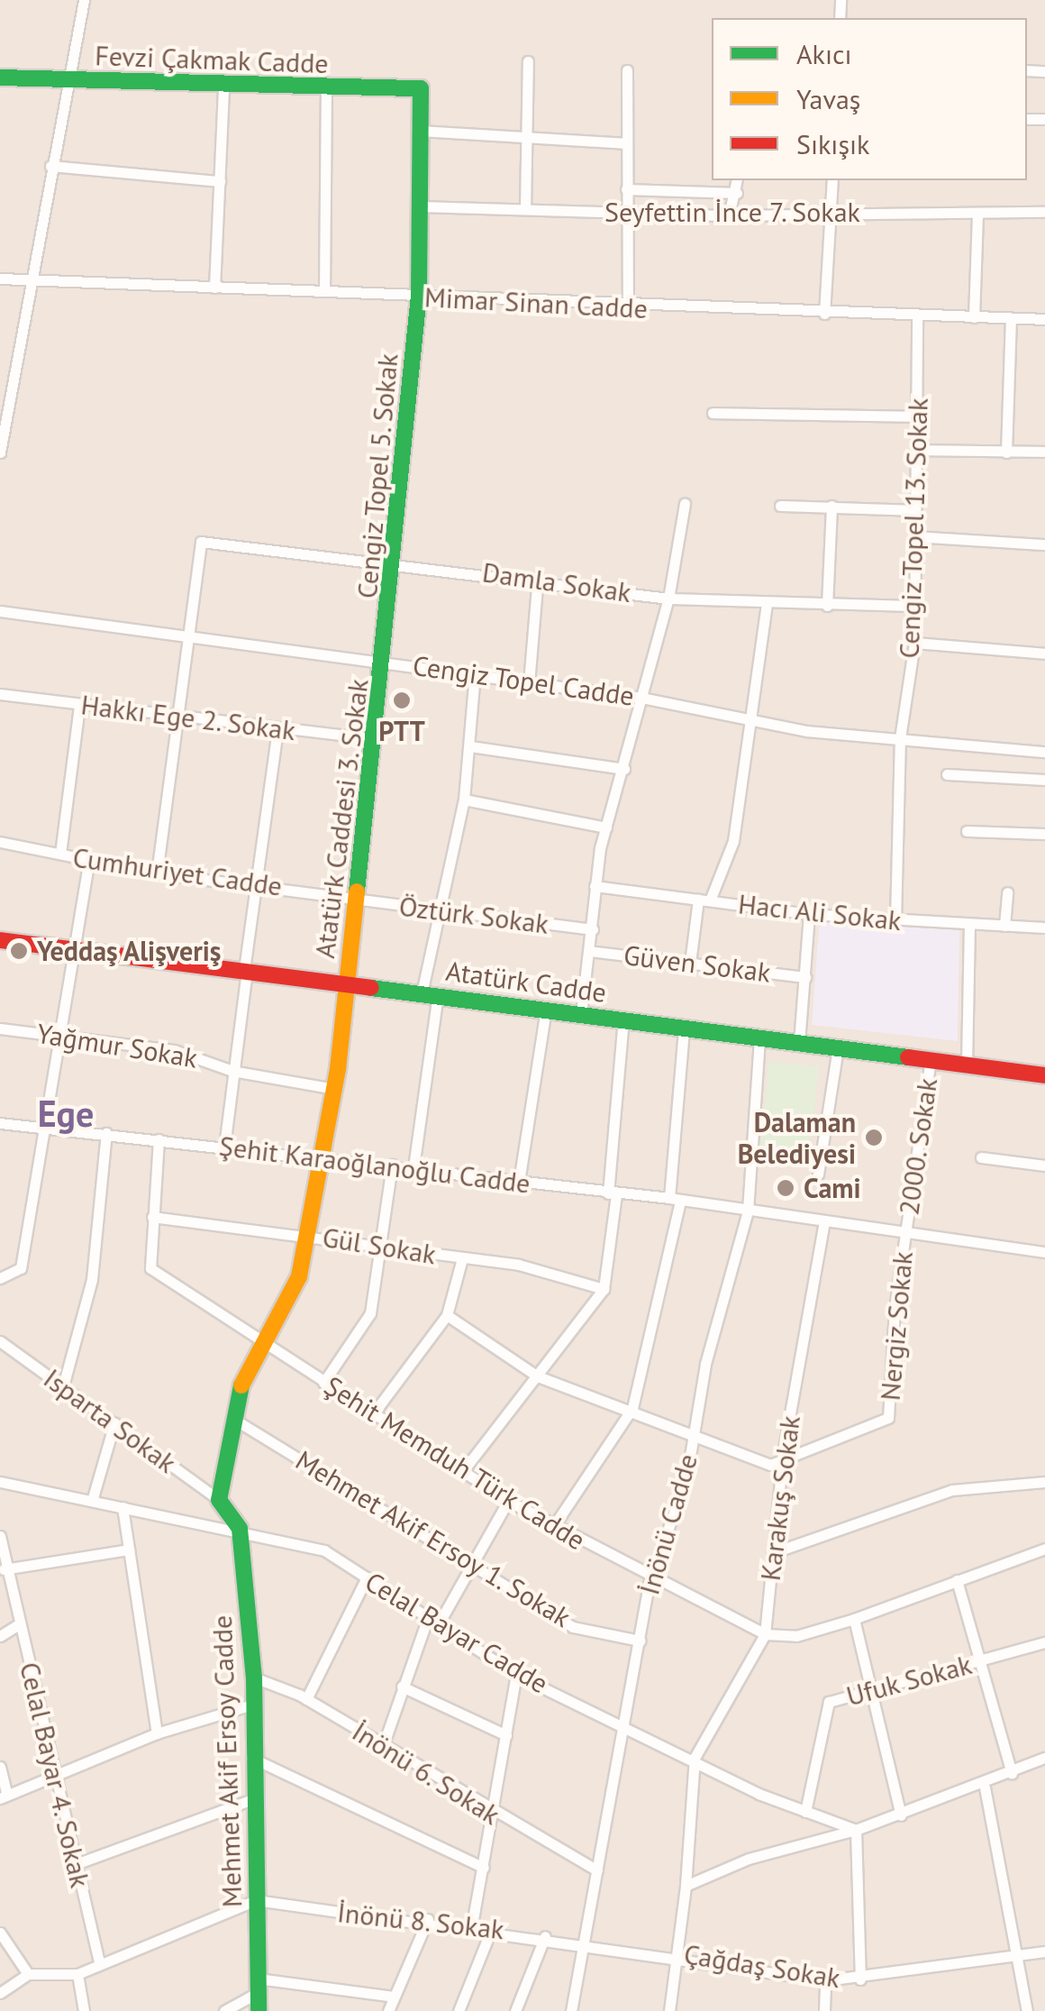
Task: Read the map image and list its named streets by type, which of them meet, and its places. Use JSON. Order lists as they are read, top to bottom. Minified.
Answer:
{"streets":{"street":["Fevzi Çakmak Cadde","Seyfettin İnce 7. Sokak","Mimar Sinan Cadde","Cengiz Topel 5. Sokak","Cengiz Topel 13. Sokak","Damla Sokak","Cengiz Topel Cadde","Hakkı Ege 2. Sokak","Atatürk Caddesi 3. Sokak","Cumhuriyet Cadde","Hacı Ali Sokak","Öztürk Sokak","Güven Sokak","Atatürk Cadde","Yağmur Sokak","2000. Sokak","Şehit Karaoğlanoğlu Cadde","Gül Sokak","Nergiz Sokak","Isparta Sokak","Şehit Memduh Türk Cadde","Karakuş Sokak","İnönü Cadde","Mehmet Akif Ersoy 1. Sokak","Celal Bayar Cadde","Ufuk Sokak","Mehmet Akif Ersoy Cadde","İnönü 6. Sokak","Celal Bayar 4. Sokak","İnönü 8. Sokak","Çağdaş Sokak"]},"crossings":[["Fevzi Çakmak Cadde","Cengiz Topel 5. Sokak"],["Seyfettin İnce 7. Sokak","Cengiz Topel 5. Sokak"],["Mimar Sinan Cadde","Cengiz Topel 5. Sokak"],["Mimar Sinan Cadde","Cengiz Topel 13. Sokak"],["Cengiz Topel 5. Sokak","Damla Sokak"],["Cengiz Topel 5. Sokak","Cengiz Topel Cadde"],["Cengiz Topel 5. Sokak","Atatürk Caddesi 3. Sokak"],["Cengiz Topel 13. Sokak","Damla Sokak"],["Cengiz Topel 13. Sokak","Cengiz Topel Cadde"],["Cengiz Topel 13. Sokak","Hacı Ali Sokak"],["Damla Sokak","Cengiz Topel Cadde"],["Cengiz Topel Cadde","Atatürk Caddesi 3. Sokak"],["Hakkı Ege 2. Sokak","Atatürk Caddesi 3. Sokak"],["Atatürk Caddesi 3. Sokak","Cumhuriyet Cadde"],["Atatürk Caddesi 3. Sokak","Öztürk Sokak"],["Atatürk Caddesi 3. Sokak","Atatürk Cadde"],["Atatürk Caddesi 3. Sokak","Yağmur Sokak"],["Atatürk Caddesi 3. Sokak","Şehit Karaoğlanoğlu Cadde"],["Cumhuriyet Cadde","Öztürk Sokak"],["Atatürk Cadde","2000. Sokak"],["Atatürk Cadde","İnönü Cadde"],["2000. Sokak","Şehit Karaoğlanoğlu Cadde"],["2000. Sokak","Nergiz Sokak"],["Şehit Karaoğlanoğlu Cadde","Nergiz Sokak"],["Şehit Karaoğlanoğlu Cadde","Karakuş Sokak"],["Şehit Karaoğlanoğlu Cadde","İnönü Cadde"],["Gül Sokak","Şehit Memduh Türk Cadde"],["Nergiz Sokak","Karakuş Sokak"],["Isparta Sokak","Mehmet Akif Ersoy Cadde"],["Şehit Memduh Türk Cadde","Karakuş Sokak"],["Şehit Memduh Türk Cadde","İnönü Cadde"],["Karakuş Sokak","Celal Bayar Cadde"],["İnönü Cadde","Mehmet Akif Ersoy 1. Sokak"],["İnönü Cadde","Celal Bayar Cadde"],["İnönü Cadde","İnönü 6. Sokak"],["İnönü Cadde","İnönü 8. Sokak"],["İnönü Cadde","Çağdaş Sokak"],["Celal Bayar Cadde","Ufuk Sokak"],["Celal Bayar Cadde","Mehmet Akif Ersoy Cadde"],["Mehmet Akif Ersoy Cadde","İnönü 6. Sokak"],["Mehmet Akif Ersoy Cadde","İnönü 8. Sokak"],["İnönü 8. Sokak","Çağdaş Sokak"]],"districts":["Ege"],"places":["PTT","Yeddaş Alişveriş","Dalaman Belediyesi","Cami"],"legend":["Akıcı","Yavaş","Sıkışık"]}
